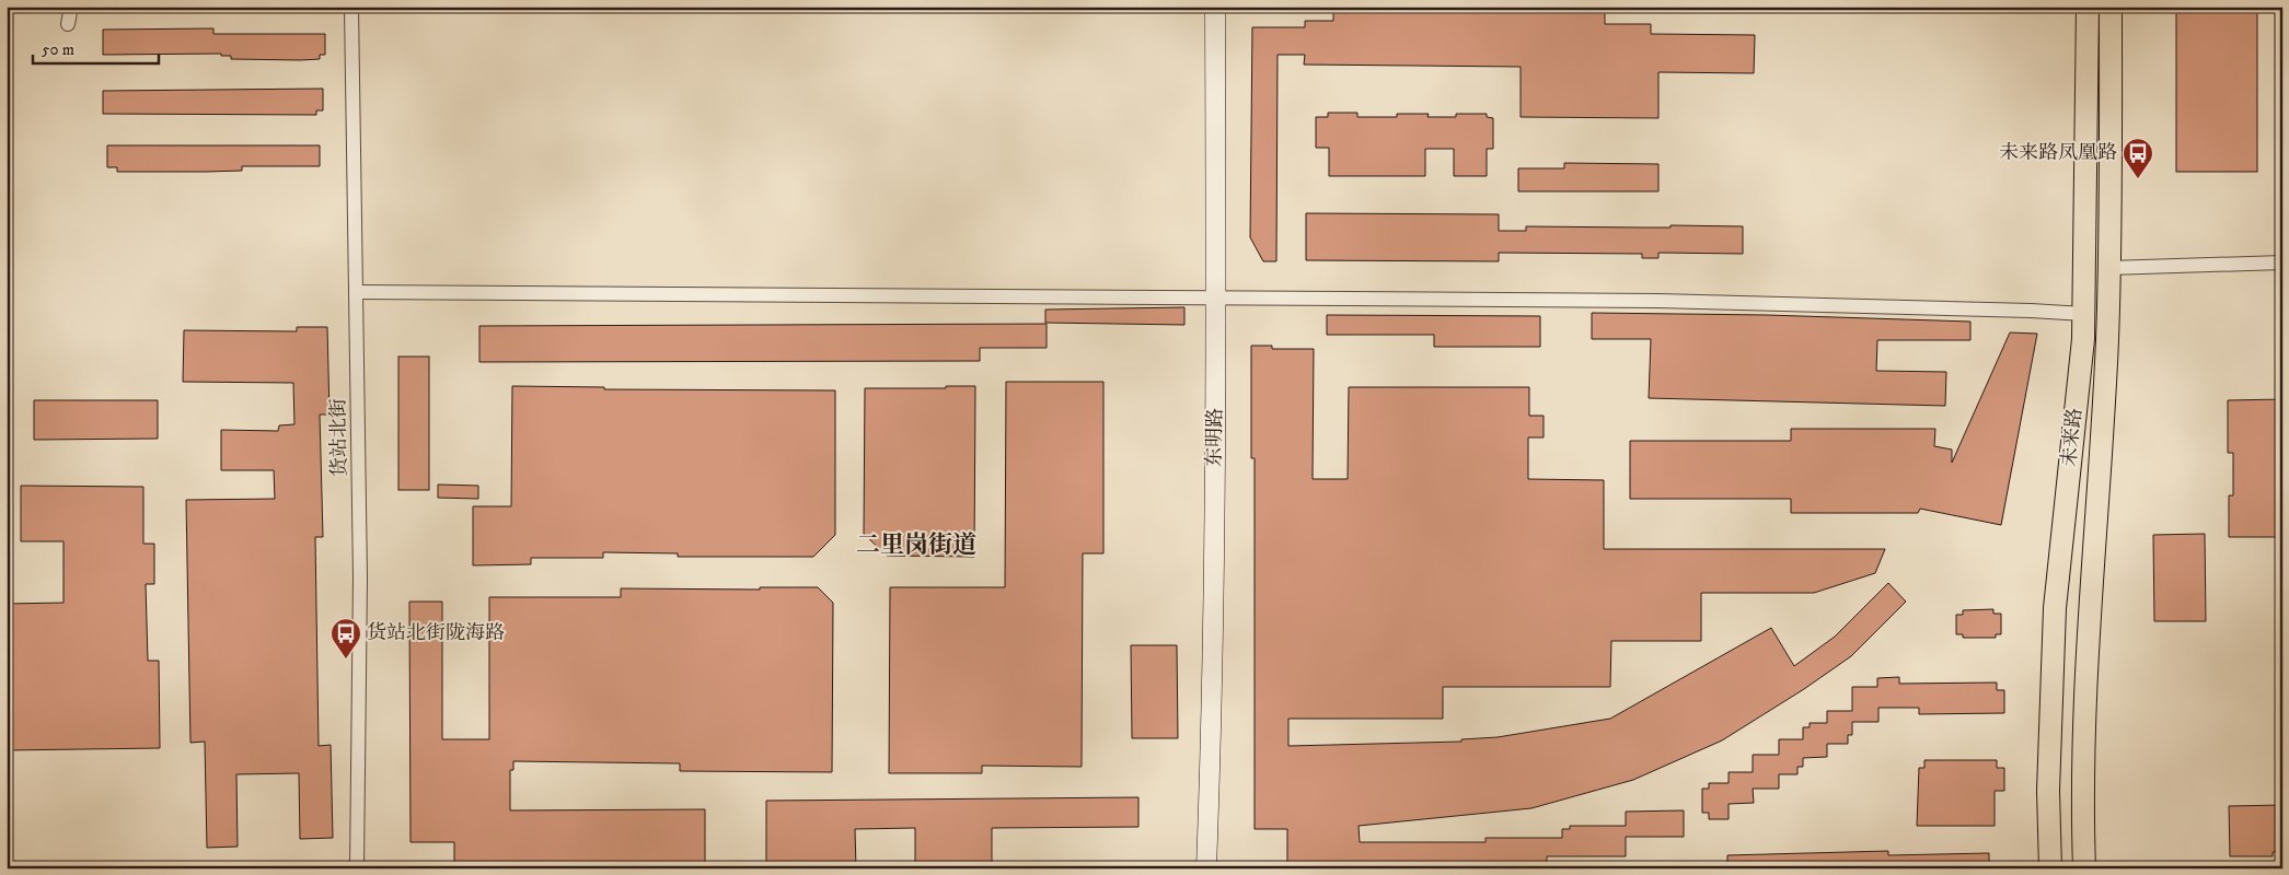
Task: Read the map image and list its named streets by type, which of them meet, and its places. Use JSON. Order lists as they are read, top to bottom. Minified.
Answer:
{"streets":{"main road":["未来路"],"street":["货站北街","东明路"]},"districts":["二里岗街道"],"places":{"bus stop":["未来路凤凰路","货站北街陇海路"]},"scale_bar":"50 m"}
